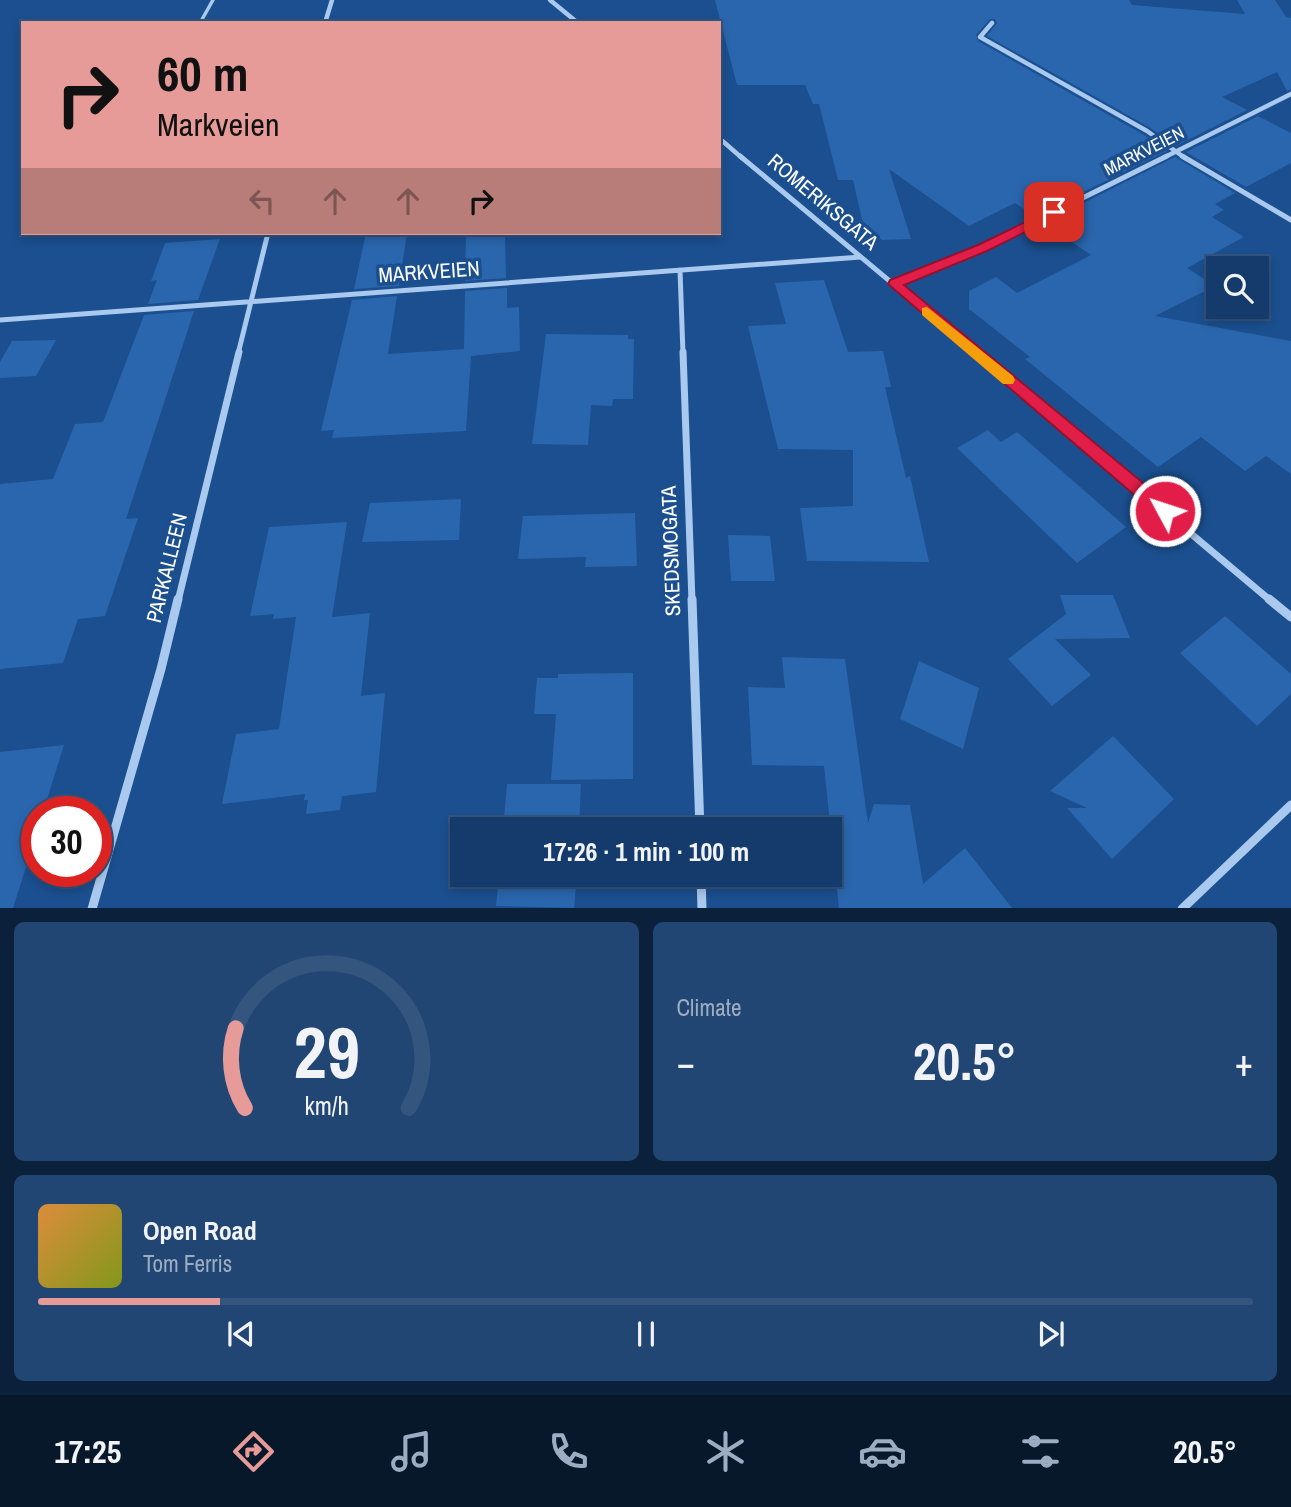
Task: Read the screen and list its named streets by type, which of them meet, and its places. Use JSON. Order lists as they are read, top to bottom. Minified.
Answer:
{"streets":{"street":["MARKVEIEN","ROMERIKSGATA","SKEDSMOGATA","PARKALLEEN"]},"crossings":[["MARKVEIEN","ROMERIKSGATA"],["MARKVEIEN","SKEDSMOGATA"],["MARKVEIEN","PARKALLEEN"]],"page":{"turn":["60 m","Markveien"],"limit":"30","trip":"17:26 · 1 min · 100 m","tile":"Climate","heat":["−","20.5°","+"],"song":["Open Road","Tom Ferris"],"tabs":["17:25","20.5°"],"gauge":["29","km/h"]}}
